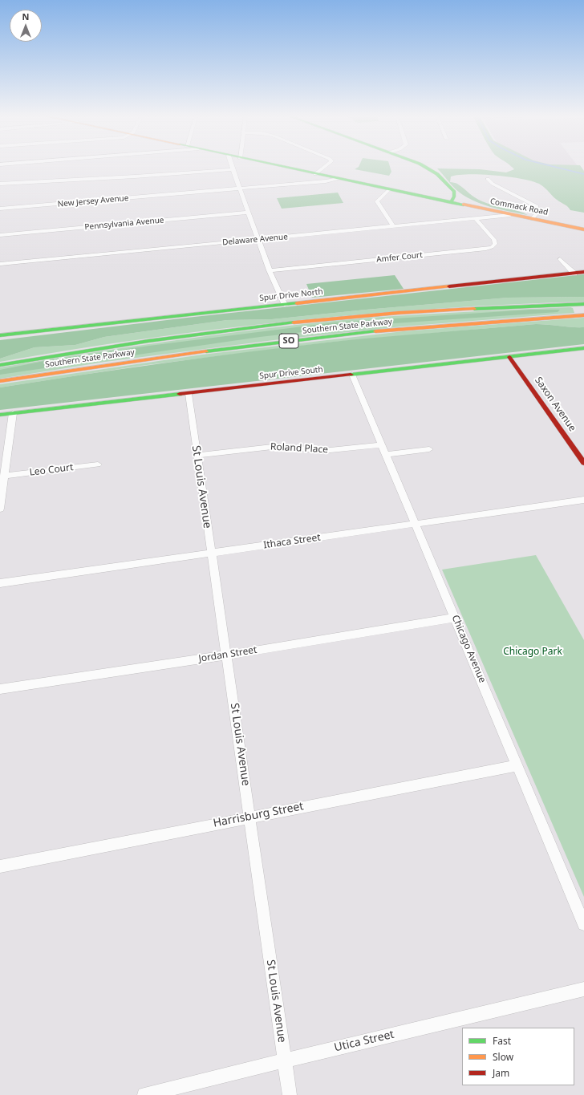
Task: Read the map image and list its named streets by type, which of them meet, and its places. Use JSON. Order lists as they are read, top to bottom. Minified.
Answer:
{"streets":{"main road":["Commack Road","Spur Drive North","Southern State Parkway","SO","Spur Drive South","Saxon Avenue"],"street":["New Jersey Avenue","Pennsylvania Avenue","Delaware Avenue","Amfer Court","Roland Place","Leo Court","St Louis Avenue","Ithaca Street","Chicago Avenue","Jordan Street","Harrisburg Street","Utica Street"]},"crossings":[["New Jersey Avenue","Commack Road"],["Commack Road","Delaware Avenue"],["Delaware Avenue","Amfer Court"],["Spur Drive South","Saxon Avenue"],["Spur Drive South","St Louis Avenue"],["Spur Drive South","Chicago Avenue"],["Roland Place","St Louis Avenue"],["Roland Place","Chicago Avenue"],["St Louis Avenue","Ithaca Street"],["St Louis Avenue","Jordan Street"],["St Louis Avenue","Harrisburg Street"],["St Louis Avenue","Utica Street"],["Ithaca Street","Chicago Avenue"],["Chicago Avenue","Jordan Street"],["Chicago Avenue","Harrisburg Street"]],"parks":["Chicago Park"],"legend":["Fast","Slow","Jam"],"north":"top"}
